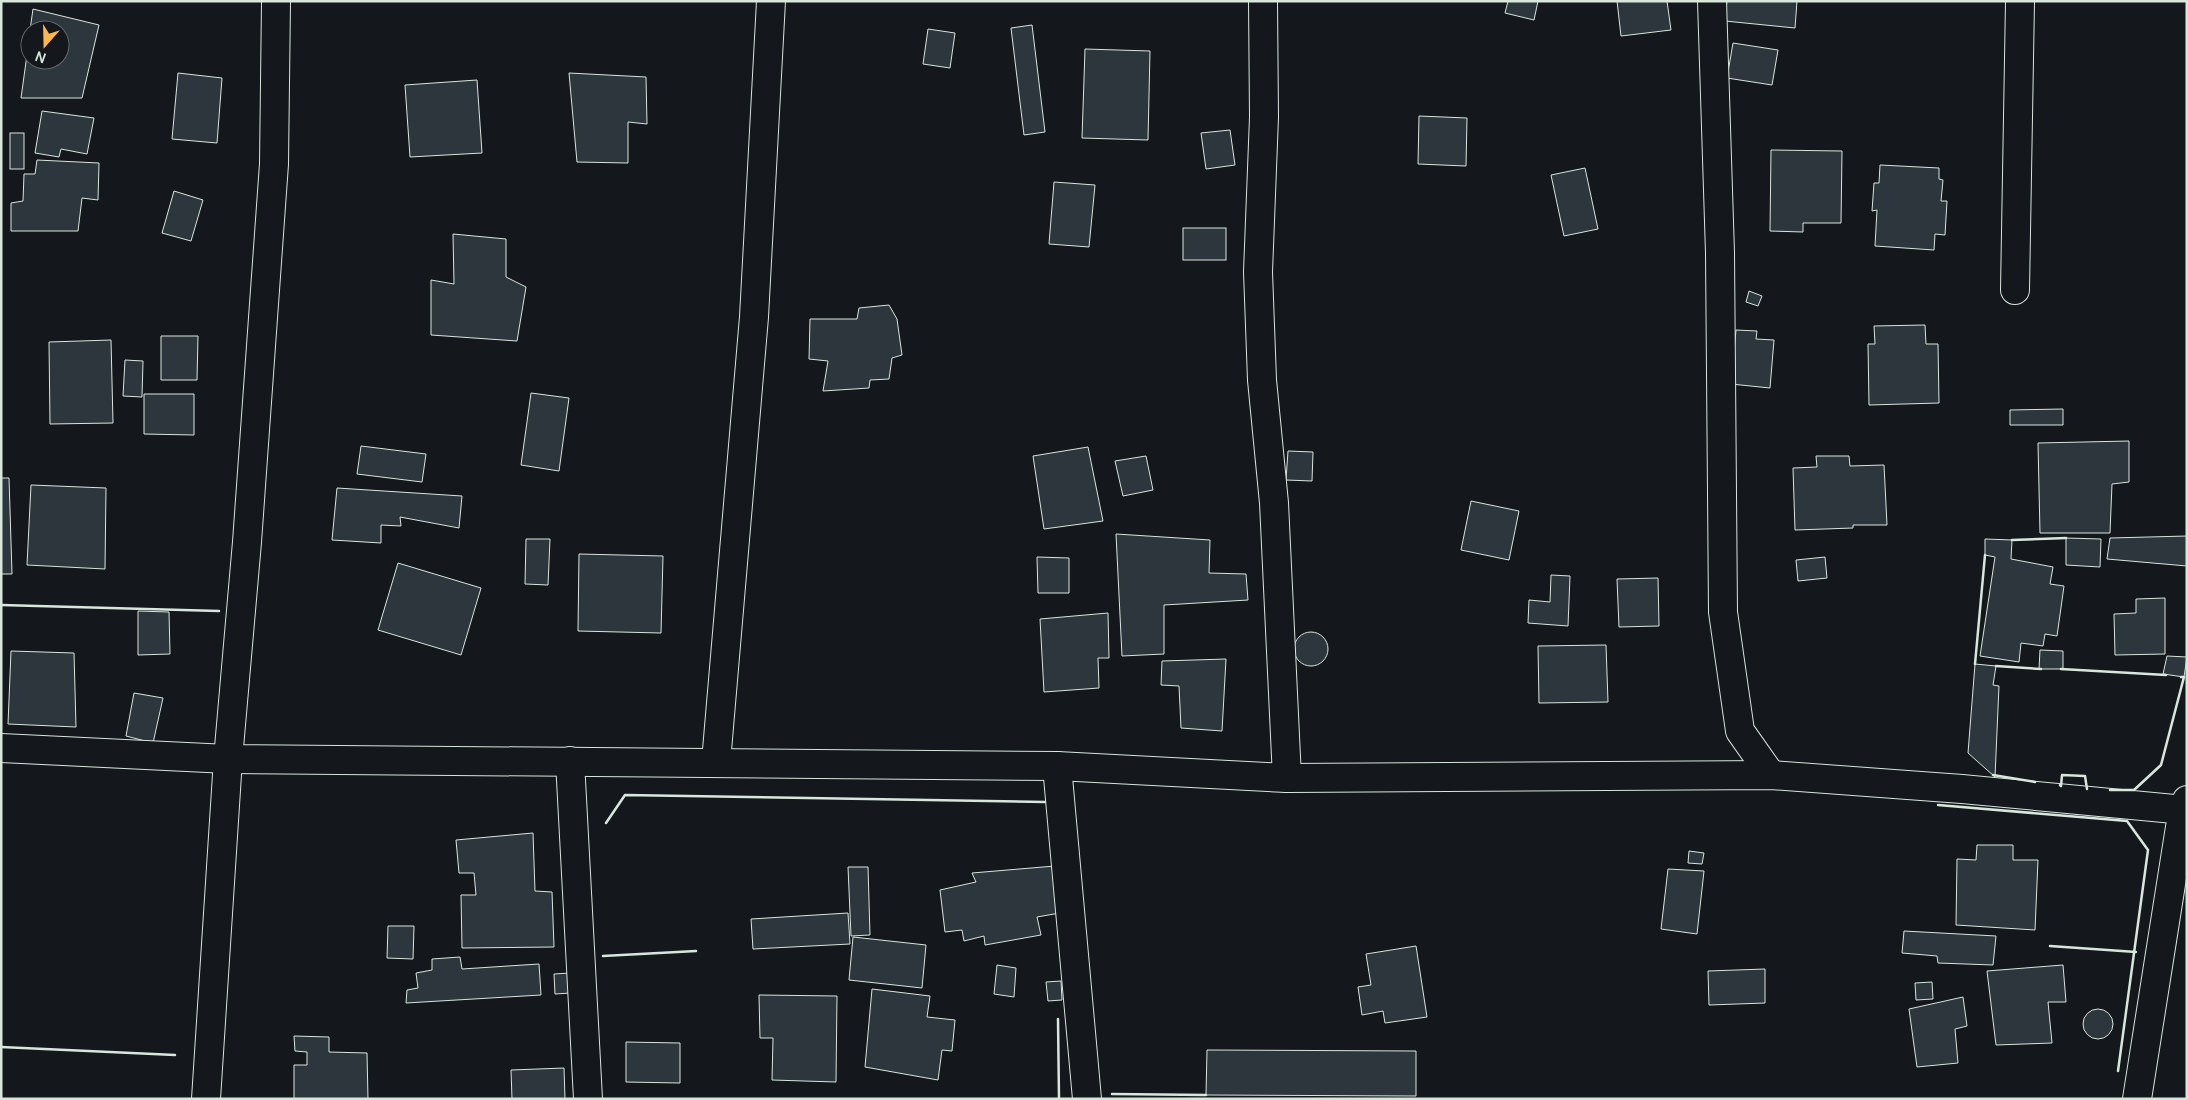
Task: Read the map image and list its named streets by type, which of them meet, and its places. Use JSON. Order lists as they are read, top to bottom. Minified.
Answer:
{"north":"bottom"}
